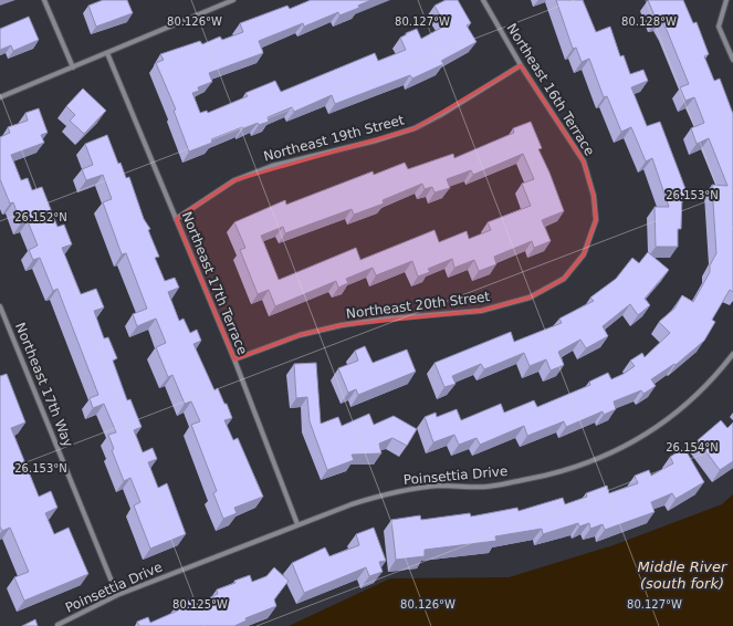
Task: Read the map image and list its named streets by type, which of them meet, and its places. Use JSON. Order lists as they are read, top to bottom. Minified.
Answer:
{"streets":{"street":["Northeast 16th Terrace","Northeast 19th Street","Northeast 17th Terrace","Northeast 20th Street","Northeast 17th Way","Poinsettia Drive"]},"crossings":[["Northeast 16th Terrace","Northeast 19th Street"],["Northeast 16th Terrace","Northeast 20th Street"],["Northeast 19th Street","Northeast 17th Terrace"],["Northeast 17th Terrace","Northeast 20th Street"],["Northeast 17th Terrace","Poinsettia Drive"],["Northeast 17th Way","Poinsettia Drive"]],"water":["Middle River (south fork)"],"coordinates":["80.126°W","80.127°W","80.128°W","26.153°N","26.152°N","26.154°N","80.125°W"]}
